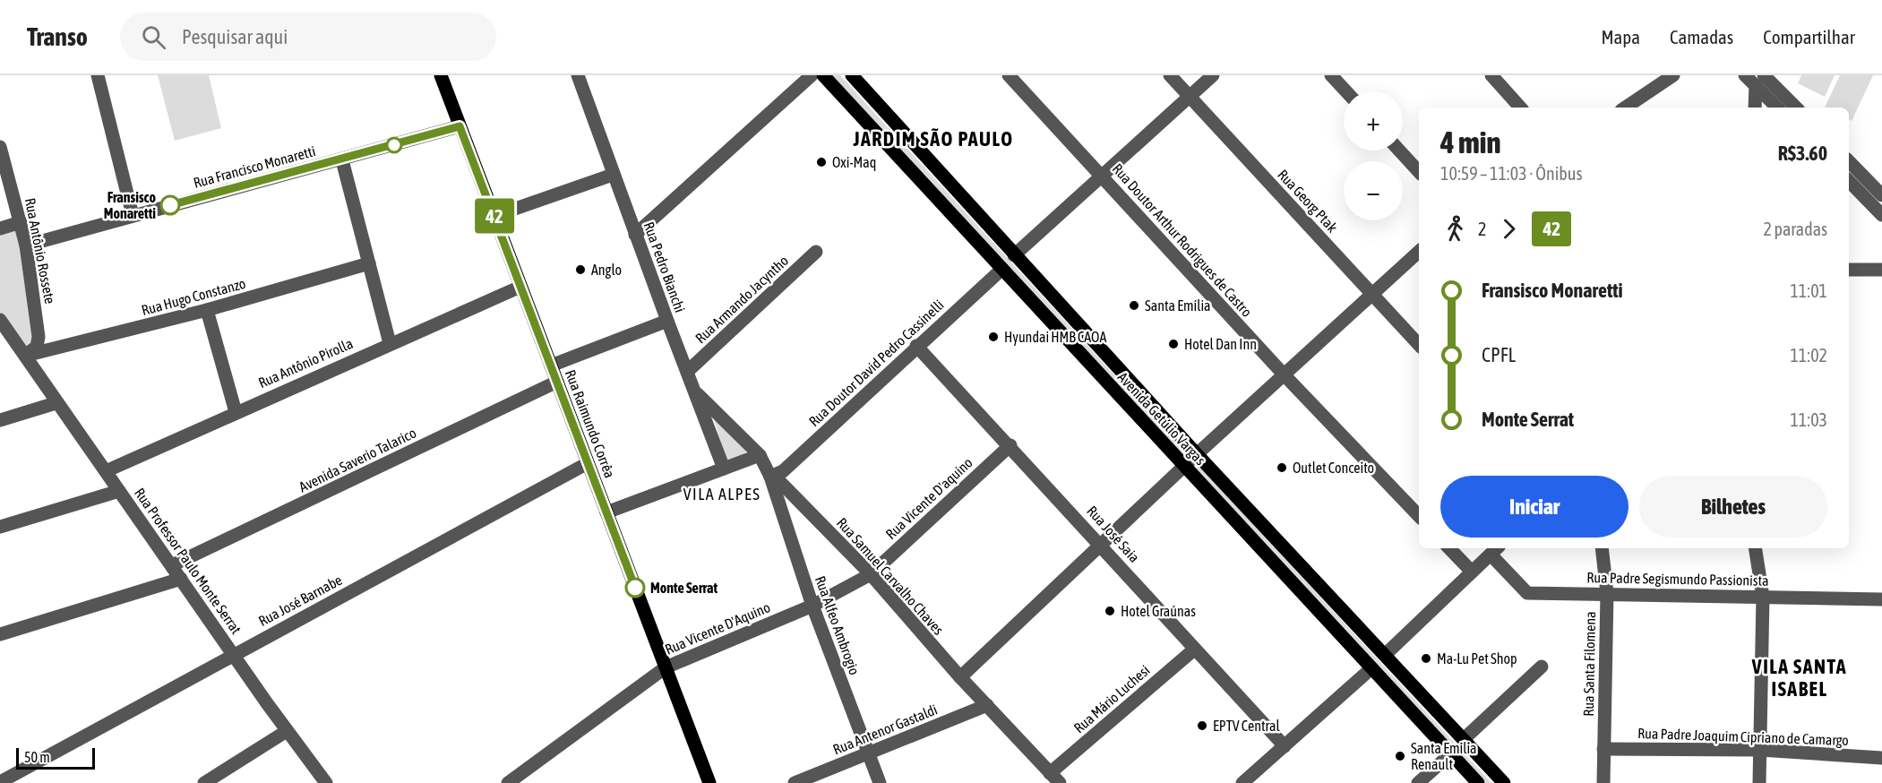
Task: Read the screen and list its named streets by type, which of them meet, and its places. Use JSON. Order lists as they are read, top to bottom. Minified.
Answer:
{"streets":{"main road":["Avenida Getúlio Vargas","Rua Raimundo Corrêa"],"street":["Rua Francisco Monaretti","Rua Georg Ptak","Rua Doutor Arthur Rodrigues de Castro","Rua Antônio Rossete","Rua Pedro Bianchi","Rua Hugo Constanzo","Rua Armando Jacyntho","Rua Antônio Pirolla","Rua Doutor David Pedro Cassinelli","Avenida Saverio Talarico","Rua Vicente D'aquino","Rua José Saia","Rua Professor Paulo Monte Serrat","Rua Samuel Carvalho Chaves","Rua Padre Segismundo Passionista","Rua José Barnabe","Rua Alfeo Ambrogio","Rua Vicente D'Aquino","Rua Santa Filomena","Rua Mário Luchesi","Rua Antenor Gastaldi","Rua Padre Joaquim Cipriano de Camargo"]},"crossings":[["Rua Francisco Monaretti","Rua Antônio Rossete"],["Rua Francisco Monaretti","Rua Raimundo Corrêa"],["Rua Antônio Rossete","Rua Hugo Constanzo"],["Rua Antônio Rossete","Rua Professor Paulo Monte Serrat"],["Rua Pedro Bianchi","Rua Armando Jacyntho"],["Rua Pedro Bianchi","Rua Samuel Carvalho Chaves"],["Rua Hugo Constanzo","Rua Professor Paulo Monte Serrat"],["Rua Antônio Pirolla","Rua Raimundo Corrêa"],["Rua Antônio Pirolla","Rua Professor Paulo Monte Serrat"],["Rua Doutor David Pedro Cassinelli","Avenida Getúlio Vargas"],["Rua Doutor David Pedro Cassinelli","Rua José Saia"],["Rua Doutor David Pedro Cassinelli","Rua Samuel Carvalho Chaves"],["Rua Doutor David Pedro Cassinelli","Rua Alfeo Ambrogio"],["Rua Raimundo Corrêa","Avenida Saverio Talarico"],["Rua Raimundo Corrêa","Rua José Barnabe"],["Rua Raimundo Corrêa","Rua Vicente D'Aquino"],["Avenida Saverio Talarico","Rua Professor Paulo Monte Serrat"],["Rua Vicente D'aquino","Rua José Saia"],["Rua Vicente D'aquino","Rua Samuel Carvalho Chaves"],["Rua Vicente D'aquino","Rua Vicente D'Aquino"],["Rua José Saia","Rua Mário Luchesi"],["Rua Professor Paulo Monte Serrat","Rua José Barnabe"],["Rua Samuel Carvalho Chaves","Rua Alfeo Ambrogio"],["Rua Samuel Carvalho Chaves","Rua Vicente D'Aquino"],["Rua Samuel Carvalho Chaves","Rua Mário Luchesi"],["Rua Samuel Carvalho Chaves","Rua Antenor Gastaldi"],["Rua Padre Segismundo Passionista","Rua Santa Filomena"],["Rua Alfeo Ambrogio","Rua Vicente D'Aquino"],["Rua Alfeo Ambrogio","Rua Antenor Gastaldi"],["Rua Santa Filomena","Rua Padre Joaquim Cipriano de Camargo"]],"districts":["JARDIM SÃO PAULO","VILA ALPES","VILA SANTA ISABEL"],"places":["Oxi-Maq","Fransisco Monaretti","Anglo","Santa Emília","Hyundai HMB CAOA","Hotel Dan Inn","Outlet Conceito","Monte Serrat","Hotel Graúnas","Ma-Lu Pet Shop","EPTV Central","Santa Emília Renault"],"lines":["bus line 42"],"scale_bar":"50 m","page":{"header":"Transo","search":"Pesquisar aqui","nav":["Mapa","Camadas","Compartilhar"],"on_map":"42","map_buttons":["+","−"],"heading":["4 min","10:59 – 11:03 · Ônibus","R$3.60"],"legs":["2","42","2 paradas"],"list":[{"name":"Fransisco Monaretti","value":"11:01"},{"name":"CPFL","value":"11:02"},{"name":"Monte Serrat","value":"11:03"}],"buttons":["Iniciar","Bilhetes"],"scale":"50 m"}}
